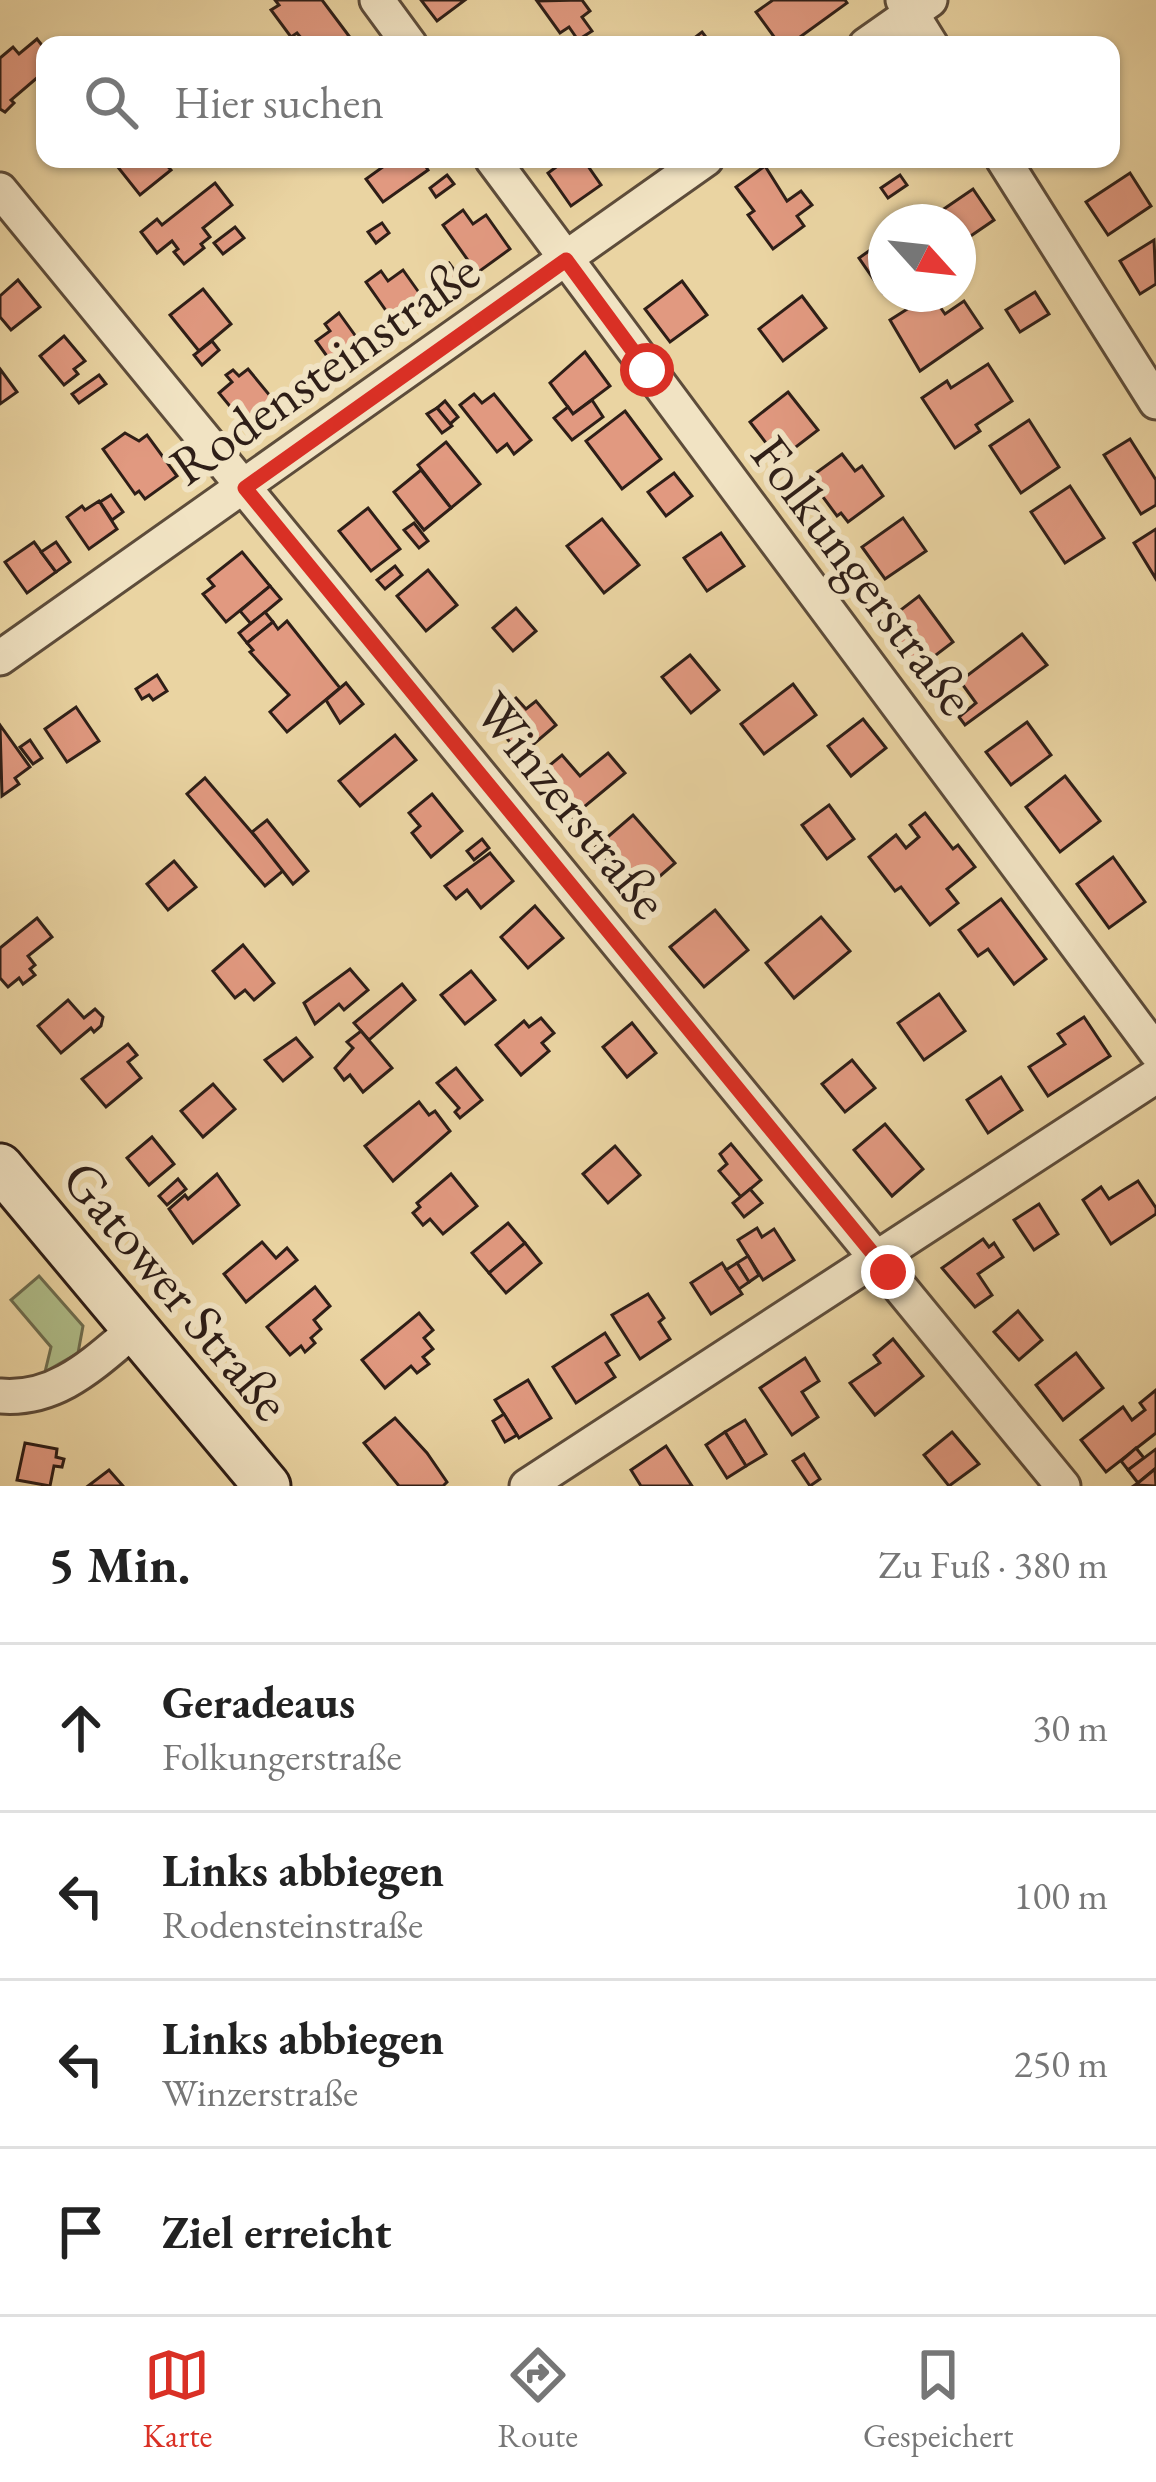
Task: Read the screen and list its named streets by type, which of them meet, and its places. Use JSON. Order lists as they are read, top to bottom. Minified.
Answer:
{"streets":{"main road":["Gatower Straße"],"street":["Rodensteinstraße","Folkungerstraße","Winzerstraße"]},"crossings":[["Rodensteinstraße","Folkungerstraße"],["Rodensteinstraße","Winzerstraße"]],"north":"bottom right","page":{"search":"Hier suchen","heading":["5 Min.","Zu Fuß · 380 m"],"list":[["Geradeaus","Folkungerstraße","30 m"],["Links abbiegen","Rodensteinstraße","100 m"],["Links abbiegen","Winzerstraße","250 m"],"Ziel erreicht"],"nav":["Karte","Route","Gespeichert"]}}
